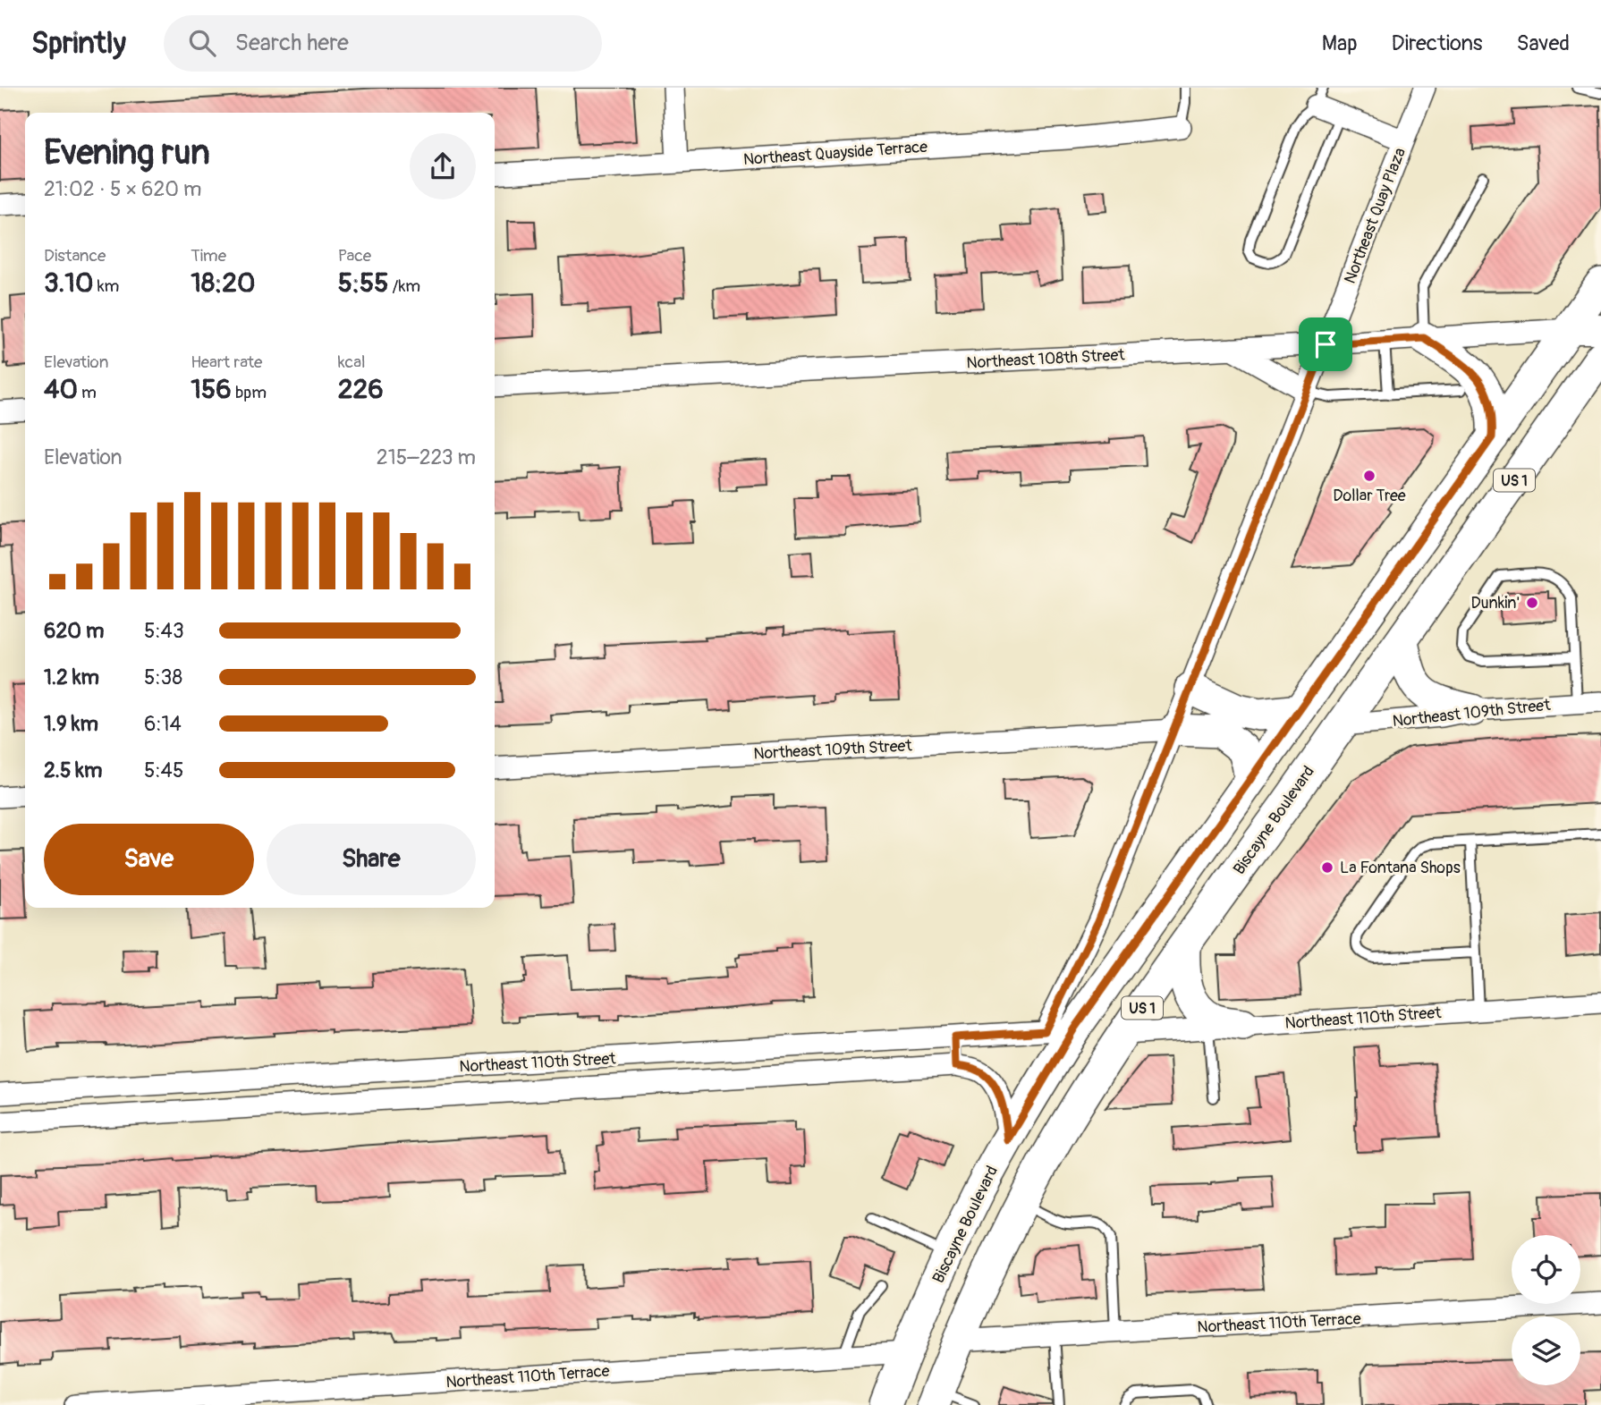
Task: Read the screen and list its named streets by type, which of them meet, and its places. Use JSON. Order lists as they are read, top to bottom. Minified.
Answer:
{"streets":{"main road":["US 1","Biscayne Boulevard"],"street":["Northeast Quayside Terrace","Northeast Quay Plaza","Northeast 108th Street","Northeast 109th Street","Northeast 110th Street","Northeast 110th Terrace"]},"crossings":[["Northeast Quay Plaza","Northeast 108th Street"],["Northeast Quay Plaza","Northeast 109th Street"],["Northeast Quay Plaza","Biscayne Boulevard"],["Northeast Quay Plaza","Northeast 110th Street"],["Northeast 108th Street","Biscayne Boulevard"],["Northeast 109th Street","Biscayne Boulevard"],["Biscayne Boulevard","Northeast 110th Street"],["Biscayne Boulevard","Northeast 110th Terrace"]],"places":["Dollar Tree","Dunkin'","La Fontana Shops"],"page":{"header":"Sprintly","search":"Search here","nav":["Map","Directions","Saved"],"heading":["Evening run","21:02 · 5 × 620 m"],"stats":[["Distance","3.10 km"],["Time","18:20"],["Pace","5:55 /km"],["Elevation","40 m"],["Heart rate","156 bpm"],["kcal","226"]],"chart":["Elevation","215–223 m"],"list":[{"name":"620 m","note":"5:43"},{"name":"1.2 km","note":"5:38"},{"name":"1.9 km","note":"6:14"},{"name":"2.5 km","note":"5:45"}],"buttons":["Save","Share"]}}
